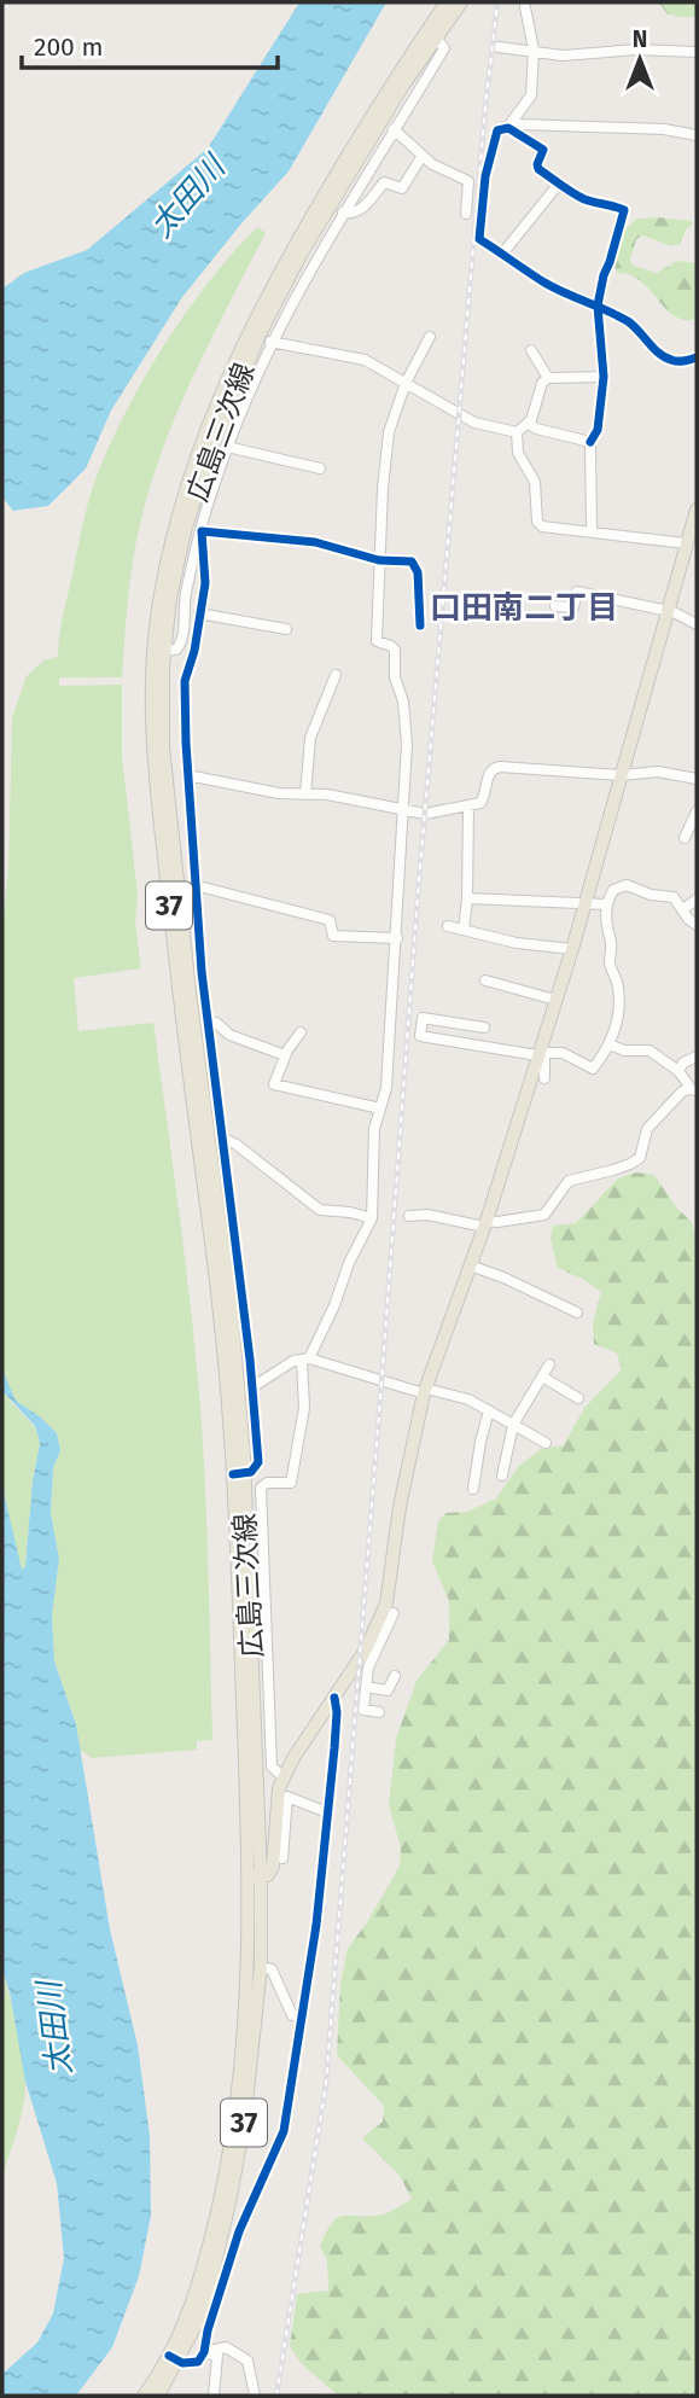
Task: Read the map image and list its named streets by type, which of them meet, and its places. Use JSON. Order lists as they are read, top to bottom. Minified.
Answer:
{"streets":{"main road":["広島三次線","37"]},"districts":["口田南二丁目"],"water":["太田川"],"scale_bar":"200 m","north":"top"}
